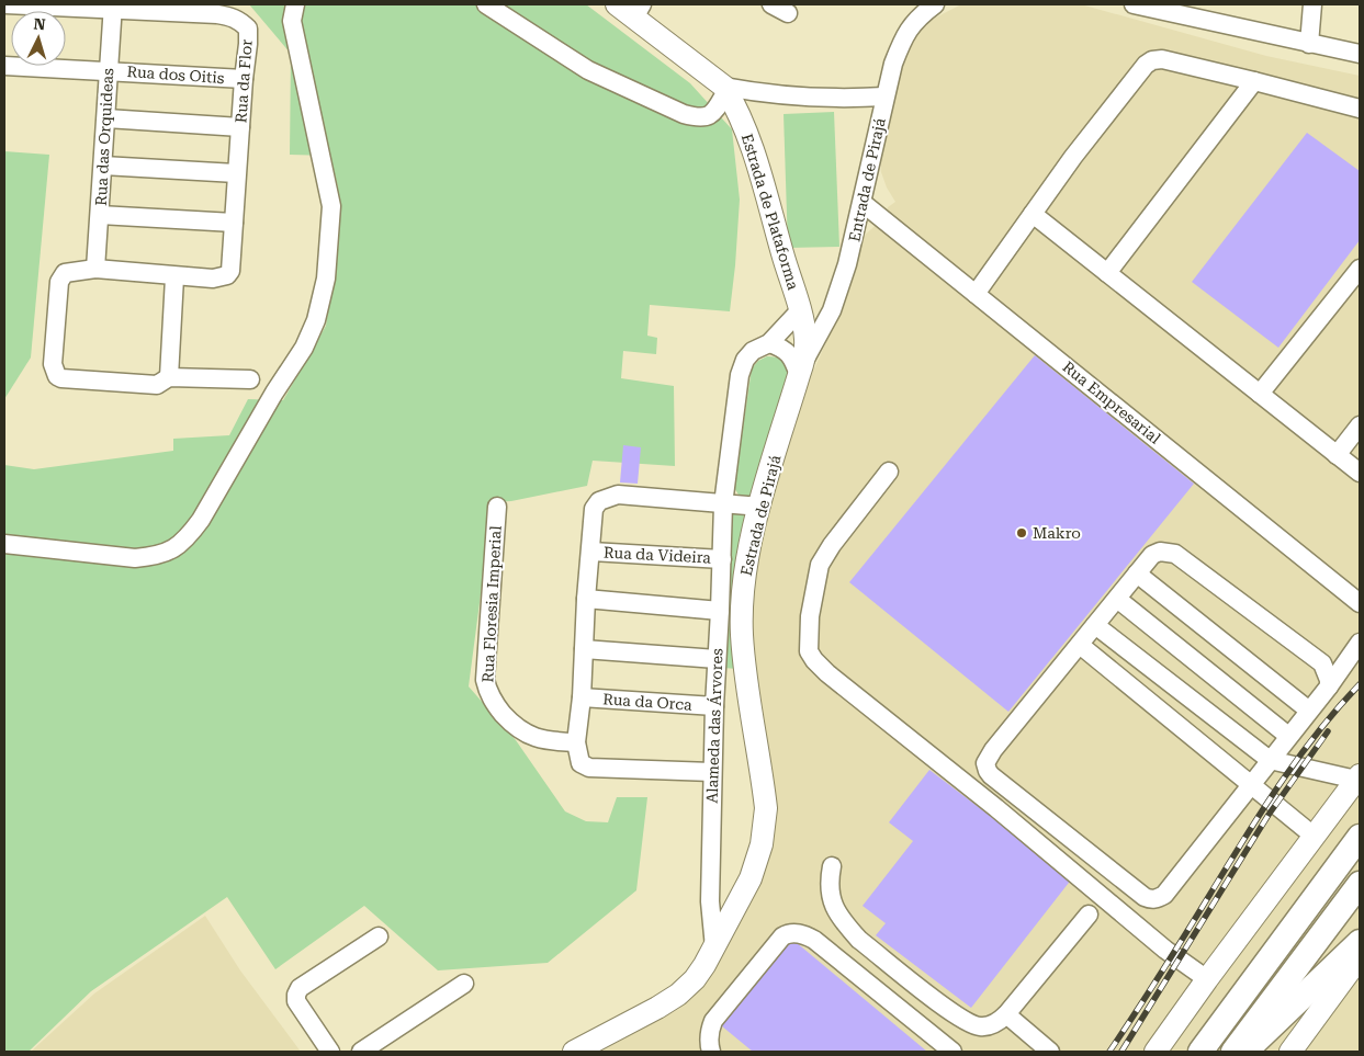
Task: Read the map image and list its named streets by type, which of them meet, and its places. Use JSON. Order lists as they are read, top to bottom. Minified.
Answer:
{"streets":{"main road":["Estrada de Plataforma","Estrada de Pirajá"],"street":["Rua dos Oitis","Rua da Flor","Rua das Orquideas","Entrada de Pirajá","Rua Empresarial","Rua da Videira","Rua Floresia Imperial","Rua da Orca","Alameda das Árvores"]},"crossings":[["Rua dos Oitis","Rua da Flor"],["Rua dos Oitis","Rua das Orquideas"],["Rua da Flor","Rua das Orquideas"],["Entrada de Pirajá","Estrada de Plataforma"],["Entrada de Pirajá","Rua Empresarial"],["Entrada de Pirajá","Estrada de Pirajá"],["Estrada de Plataforma","Estrada de Pirajá"],["Estrada de Plataforma","Alameda das Árvores"],["Estrada de Pirajá","Alameda das Árvores"],["Rua da Videira","Alameda das Árvores"],["Rua da Orca","Alameda das Árvores"]],"places":["Makro"],"north":"top"}
